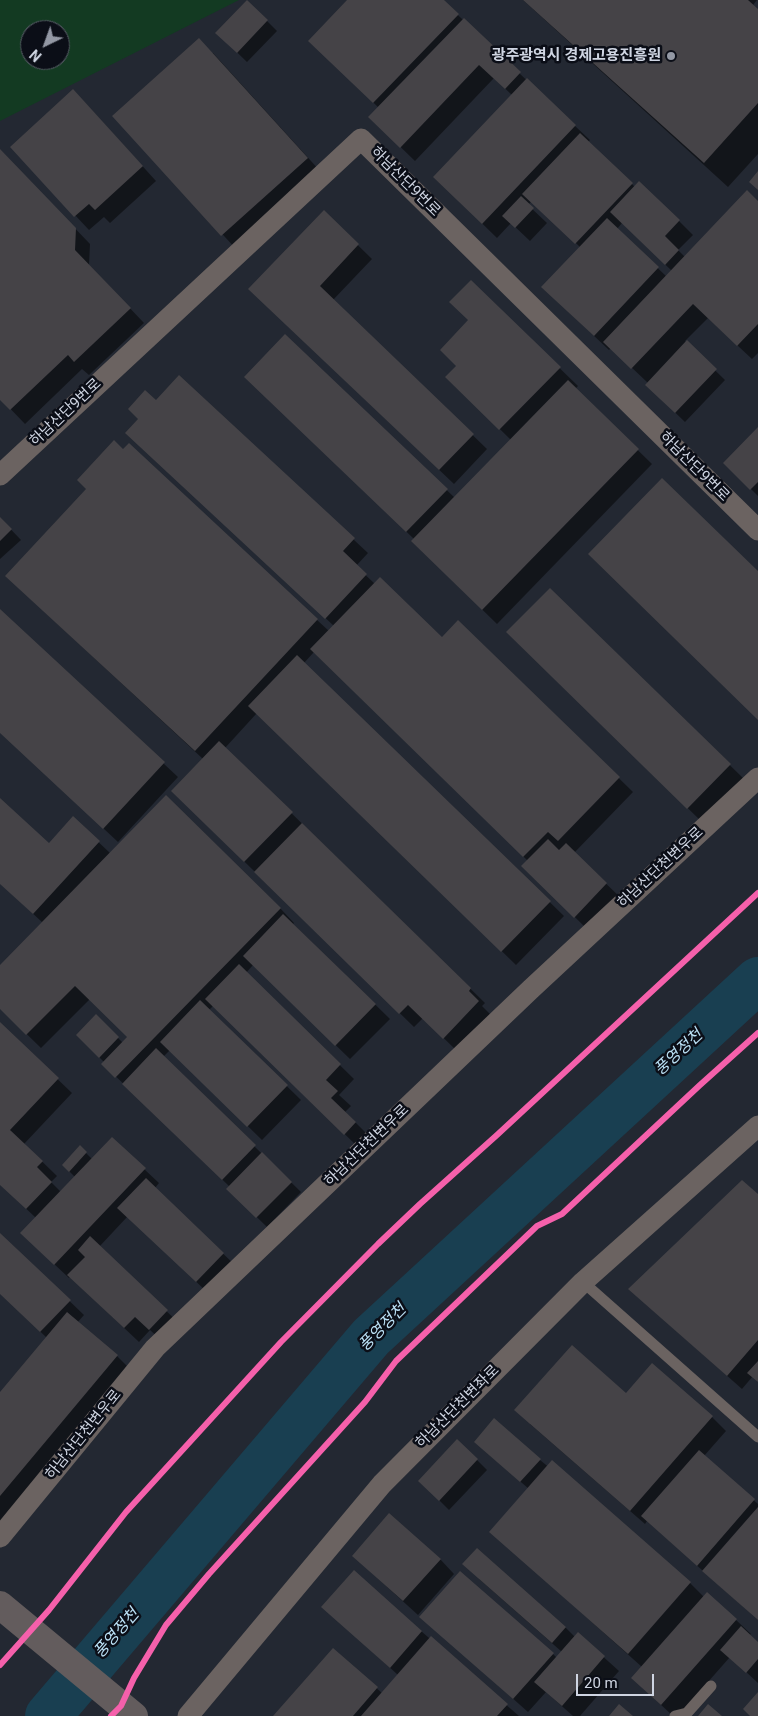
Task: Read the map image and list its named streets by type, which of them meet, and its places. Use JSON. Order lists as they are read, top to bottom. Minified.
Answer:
{"streets":{"street":["하남산단9번로","하남산단천변우로","하남산단천변좌로"]},"water":["풍영정천"],"places":["광주광역시 경제고용진흥원"],"scale_bar":"20 m","north":"bottom left"}
